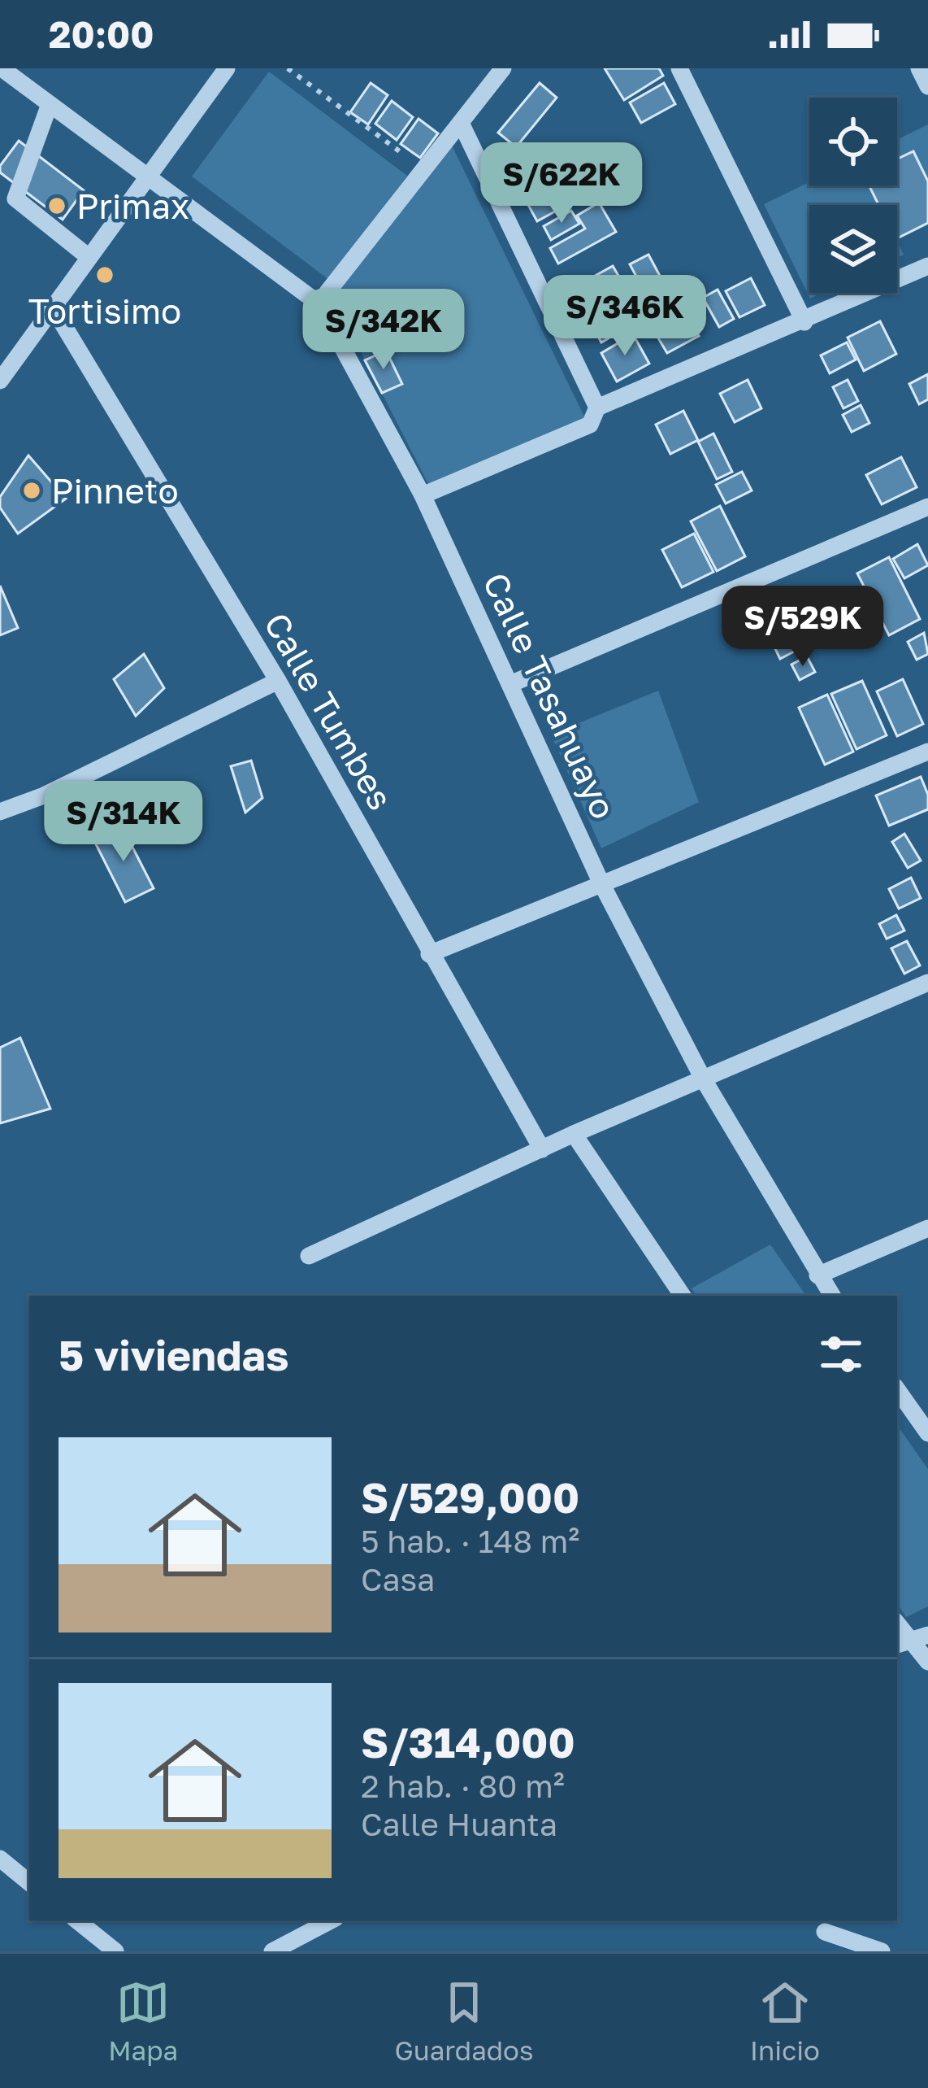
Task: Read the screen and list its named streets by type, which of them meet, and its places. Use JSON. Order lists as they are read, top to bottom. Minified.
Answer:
{"streets":{"street":["Calle Tasahuayo","Calle Tumbes"]},"places":["Primax","Tortisimo","Pinneto"],"page":{"status":"20:00","price":["S/622K","S/346K","S/342K","S/529K","S/314K"],"heading":"5 viviendas","list":[{"name":"S/529,000","note":"5 hab. · 148 m² · Casa"},{"name":"S/314,000","note":"2 hab. · 80 m² · Calle Huanta"}],"tabs":["Mapa","Guardados","Inicio"]}}
